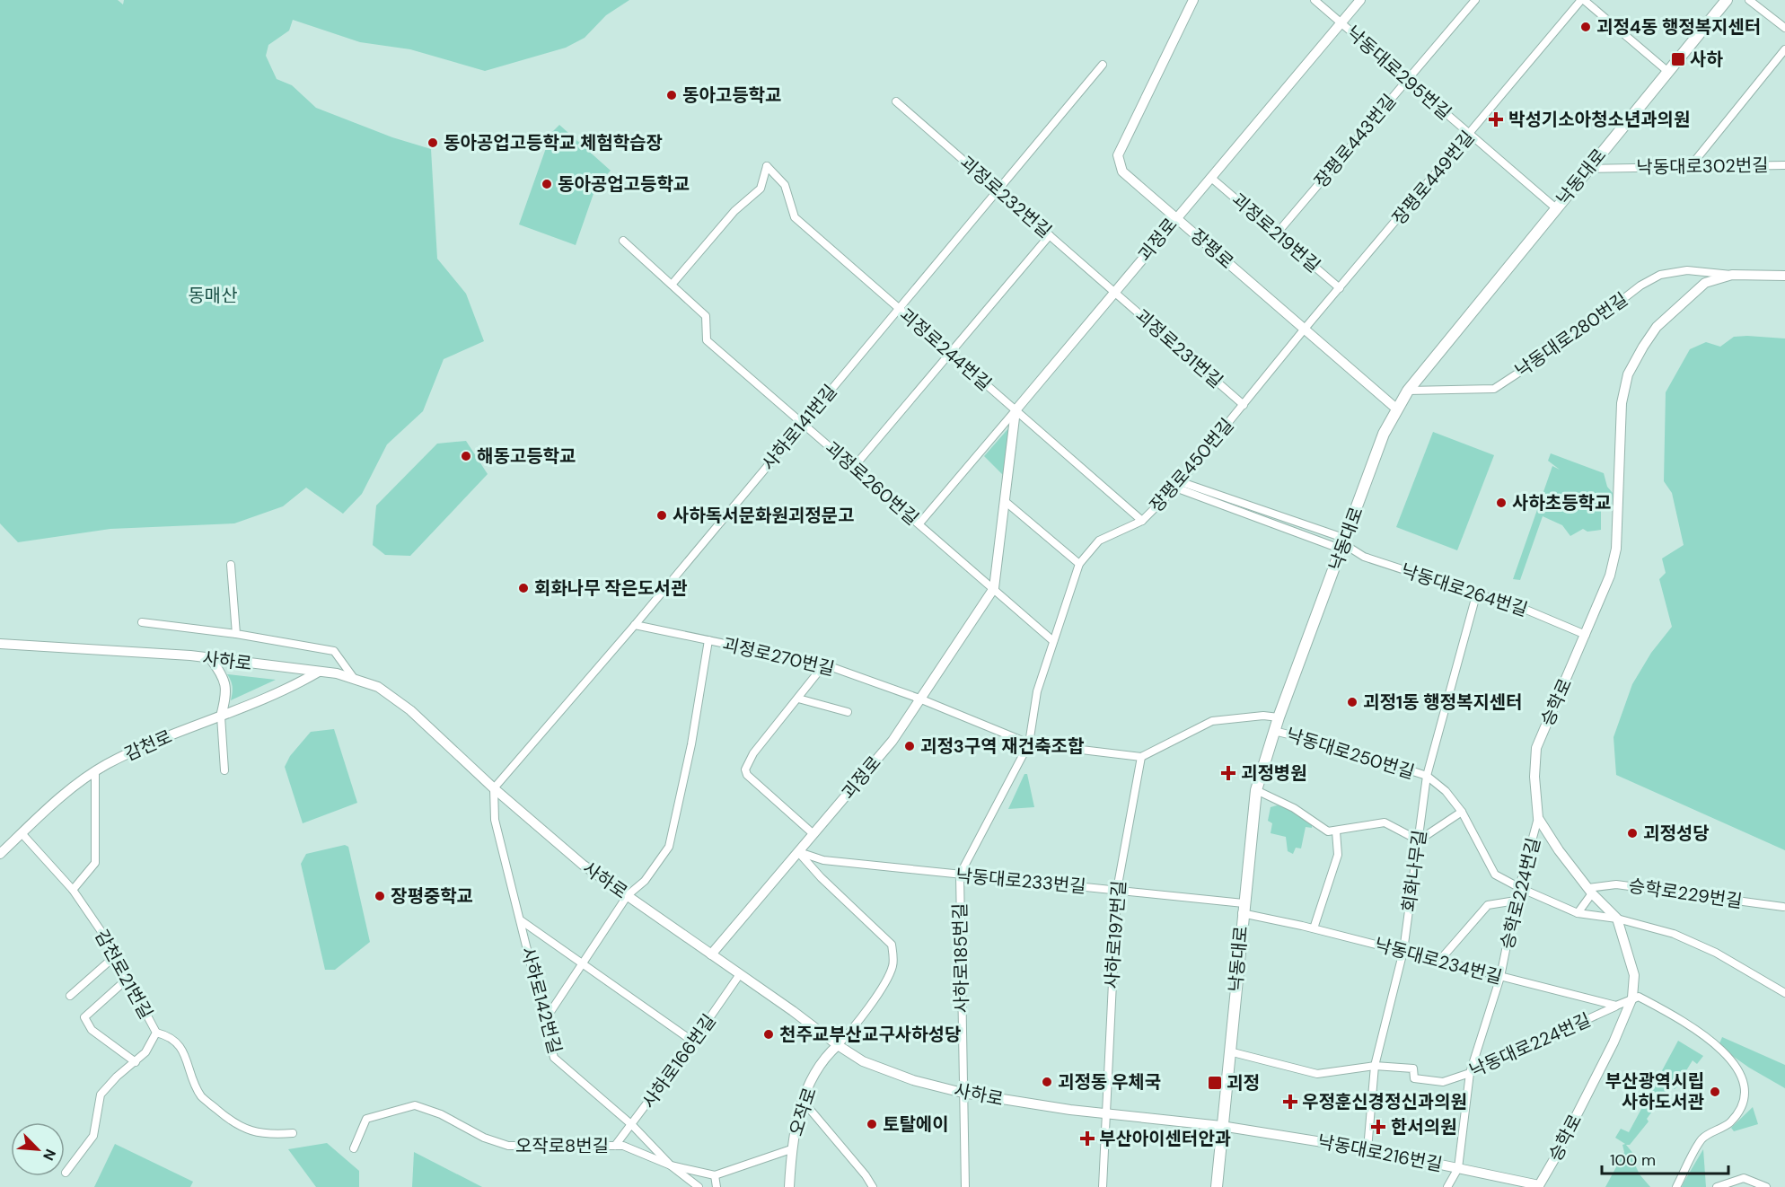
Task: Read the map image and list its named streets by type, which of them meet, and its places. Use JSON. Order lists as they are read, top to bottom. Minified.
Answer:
{"streets":{"main road":["낙동대로"],"street":["낙동대로295번길","장평로443번길","낙동대로302번길","장평로449번길","괴정로232번길","괴정로219번길","괴정로","장평로","낙동대로280번길","괴정로231번길","괴정로244번길","사하로141번길","장평로450번길","괴정로260번길","낙동대로264번길","괴정로270번길","사하로","승학로","감천로","낙동대로250번길","회화나무길","낙동대로233번길","승학로224번길","승학로229번길","사하로197번길","사하로185번길","낙동대로234번길","감천로21번길","사하로142번길","낙동대로224번길","사하로166번길","오작로","오작로8번길","낙동대로216번길"]},"crossings":[["낙동대로295번길","장평로443번길"],["낙동대로295번길","낙동대로"],["낙동대로295번길","장평로449번길"],["낙동대로295번길","괴정로"],["장평로443번길","괴정로219번길"],["낙동대로302번길","낙동대로"],["낙동대로","장평로"],["낙동대로","낙동대로280번길"],["낙동대로","낙동대로264번길"],["낙동대로","사하로"],["낙동대로","낙동대로250번길"],["낙동대로","낙동대로233번길"],["낙동대로","낙동대로234번길"],["낙동대로","낙동대로224번길"],["낙동대로","낙동대로216번길"],["장평로449번길","괴정로219번길"],["장평로449번길","장평로"],["장평로449번길","장평로450번길"],["괴정로232번길","괴정로"],["괴정로232번길","괴정로231번길"],["괴정로232번길","사하로141번길"],["괴정로219번길","괴정로"],["괴정로","장평로"],["괴정로","괴정로231번길"],["괴정로","괴정로244번길"],["괴정로","괴정로260번길"],["괴정로","괴정로270번길"],["괴정로","사하로"],["괴정로","낙동대로233번길"],["장평로","장평로450번길"],["낙동대로280번길","승학로"],["괴정로231번길","장평로450번길"],["괴정로244번길","사하로141번길"],["괴정로244번길","장평로450번길"],["괴정로244번길","괴정로260번길"],["사하로141번길","괴정로260번길"],["사하로141번길","괴정로270번길"],["사하로141번길","사하로"],["사하로141번길","사하로142번길"],["장평로450번길","낙동대로264번길"],["장평로450번길","괴정로270번길"],["장평로450번길","사하로185번길"],["낙동대로264번길","승학로"],["낙동대로264번길","회화나무길"],["괴정로270번길","사하로197번길"],["괴정로270번길","사하로185번길"],["사하로","감천로"],["사하로","사하로197번길"],["사하로","사하로185번길"],["사하로","사하로142번길"],["사하로","사하로166번길"],["사하로","오작로"],["사하로","낙동대로216번길"],["승학로","승학로224번길"],["승학로","승학로229번길"],["승학로","낙동대로216번길"],["감천로","감천로21번길"],["낙동대로250번길","회화나무길"],["회화나무길","낙동대로234번길"],["회화나무길","낙동대로224번길"],["회화나무길","낙동대로216번길"],["낙동대로233번길","사하로197번길"],["낙동대로233번길","사하로185번길"],["낙동대로233번길","낙동대로234번길"],["승학로224번길","낙동대로234번길"],["승학로224번길","낙동대로224번길"],["승학로224번길","낙동대로216번길"],["낙동대로234번길","낙동대로224번길"],["사하로142번길","사하로166번길"],["사하로142번길","오작로8번길"],["사하로166번길","오작로8번길"]],"parks":["동매산"],"places":{"other":["괴정4동 행정복지센터","동아고등학교","동아공업고등학교 체험학습장","동아공업고등학교","해동고등학교","사하초등학교","사하독서문화원괴정문고","회화나무 작은도서관","괴정1동 행정복지센터","괴정3구역 재건축조합","괴정성당","장평중학교","천주교부산교구사하성당","괴정동 우체국","부산광역시립 사하도서관","토탈에이"],"transit":["사하","괴정"],"health":["박성기소아청소년과의원","괴정병원","우정훈신경정신과의원","한서의원","부산아이센터안과"]},"scale_bar":"100 m","north":"bottom right"}
